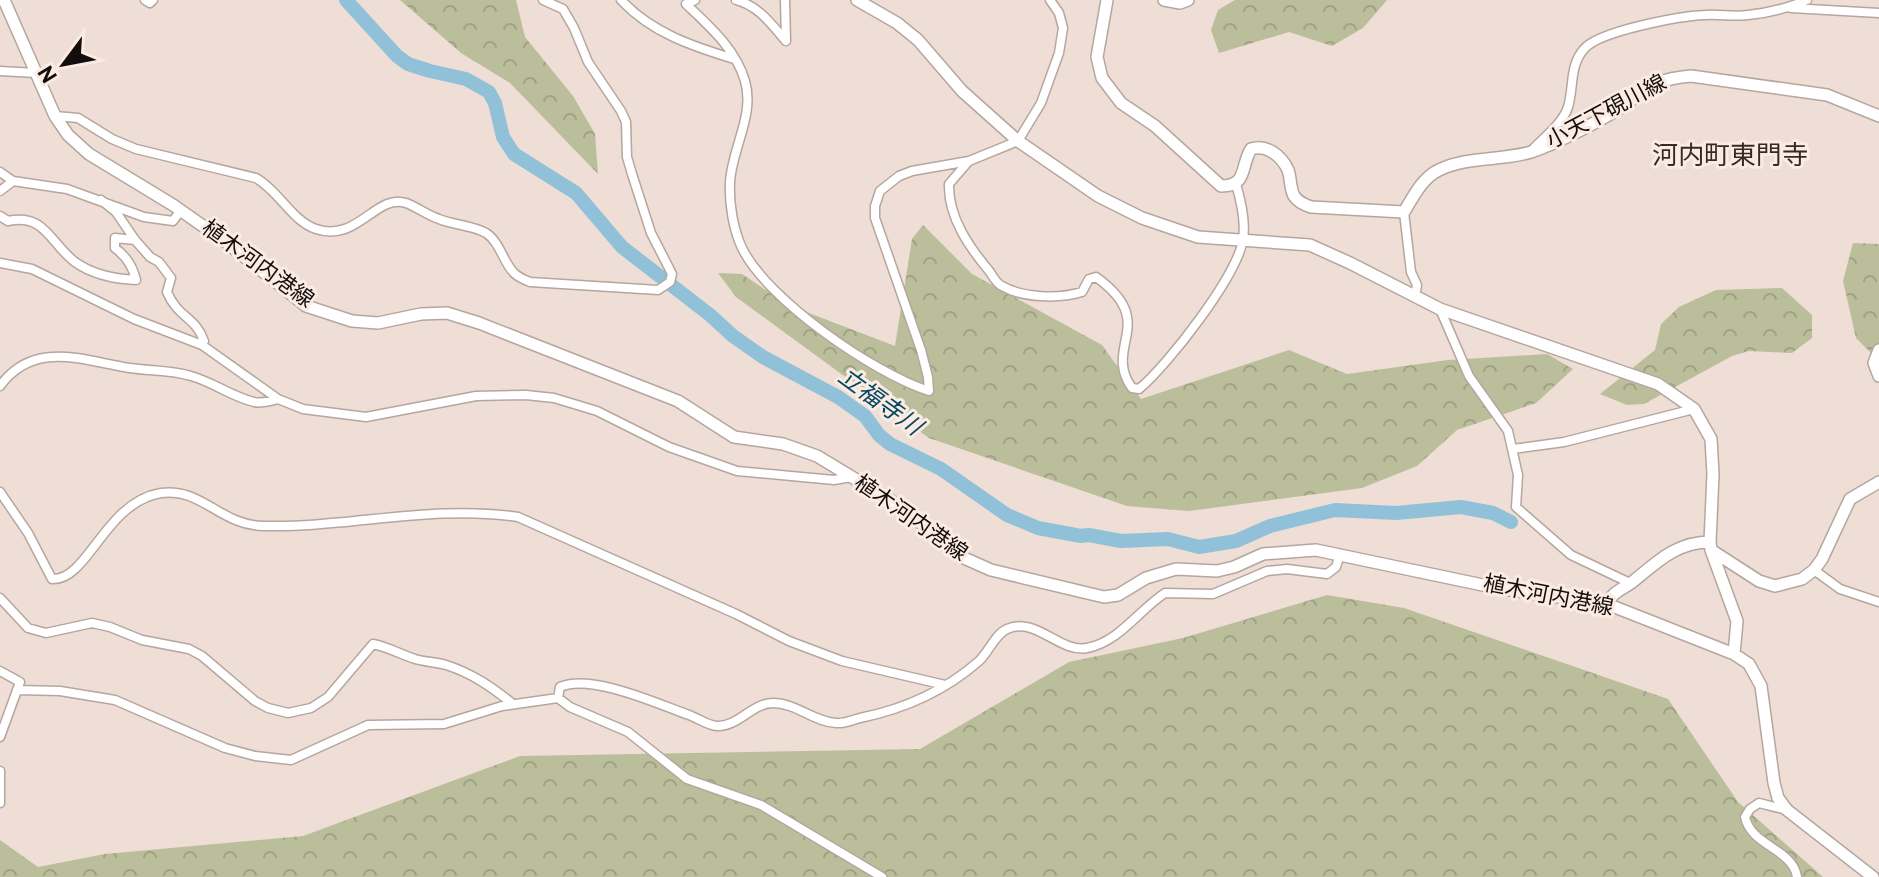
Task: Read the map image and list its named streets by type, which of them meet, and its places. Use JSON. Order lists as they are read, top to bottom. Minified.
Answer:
{"streets":{"main road":["小天下硯川線","植木河内港線"]},"districts":["河内町東門寺"],"water":["立福寺川"],"north":"bottom left"}
